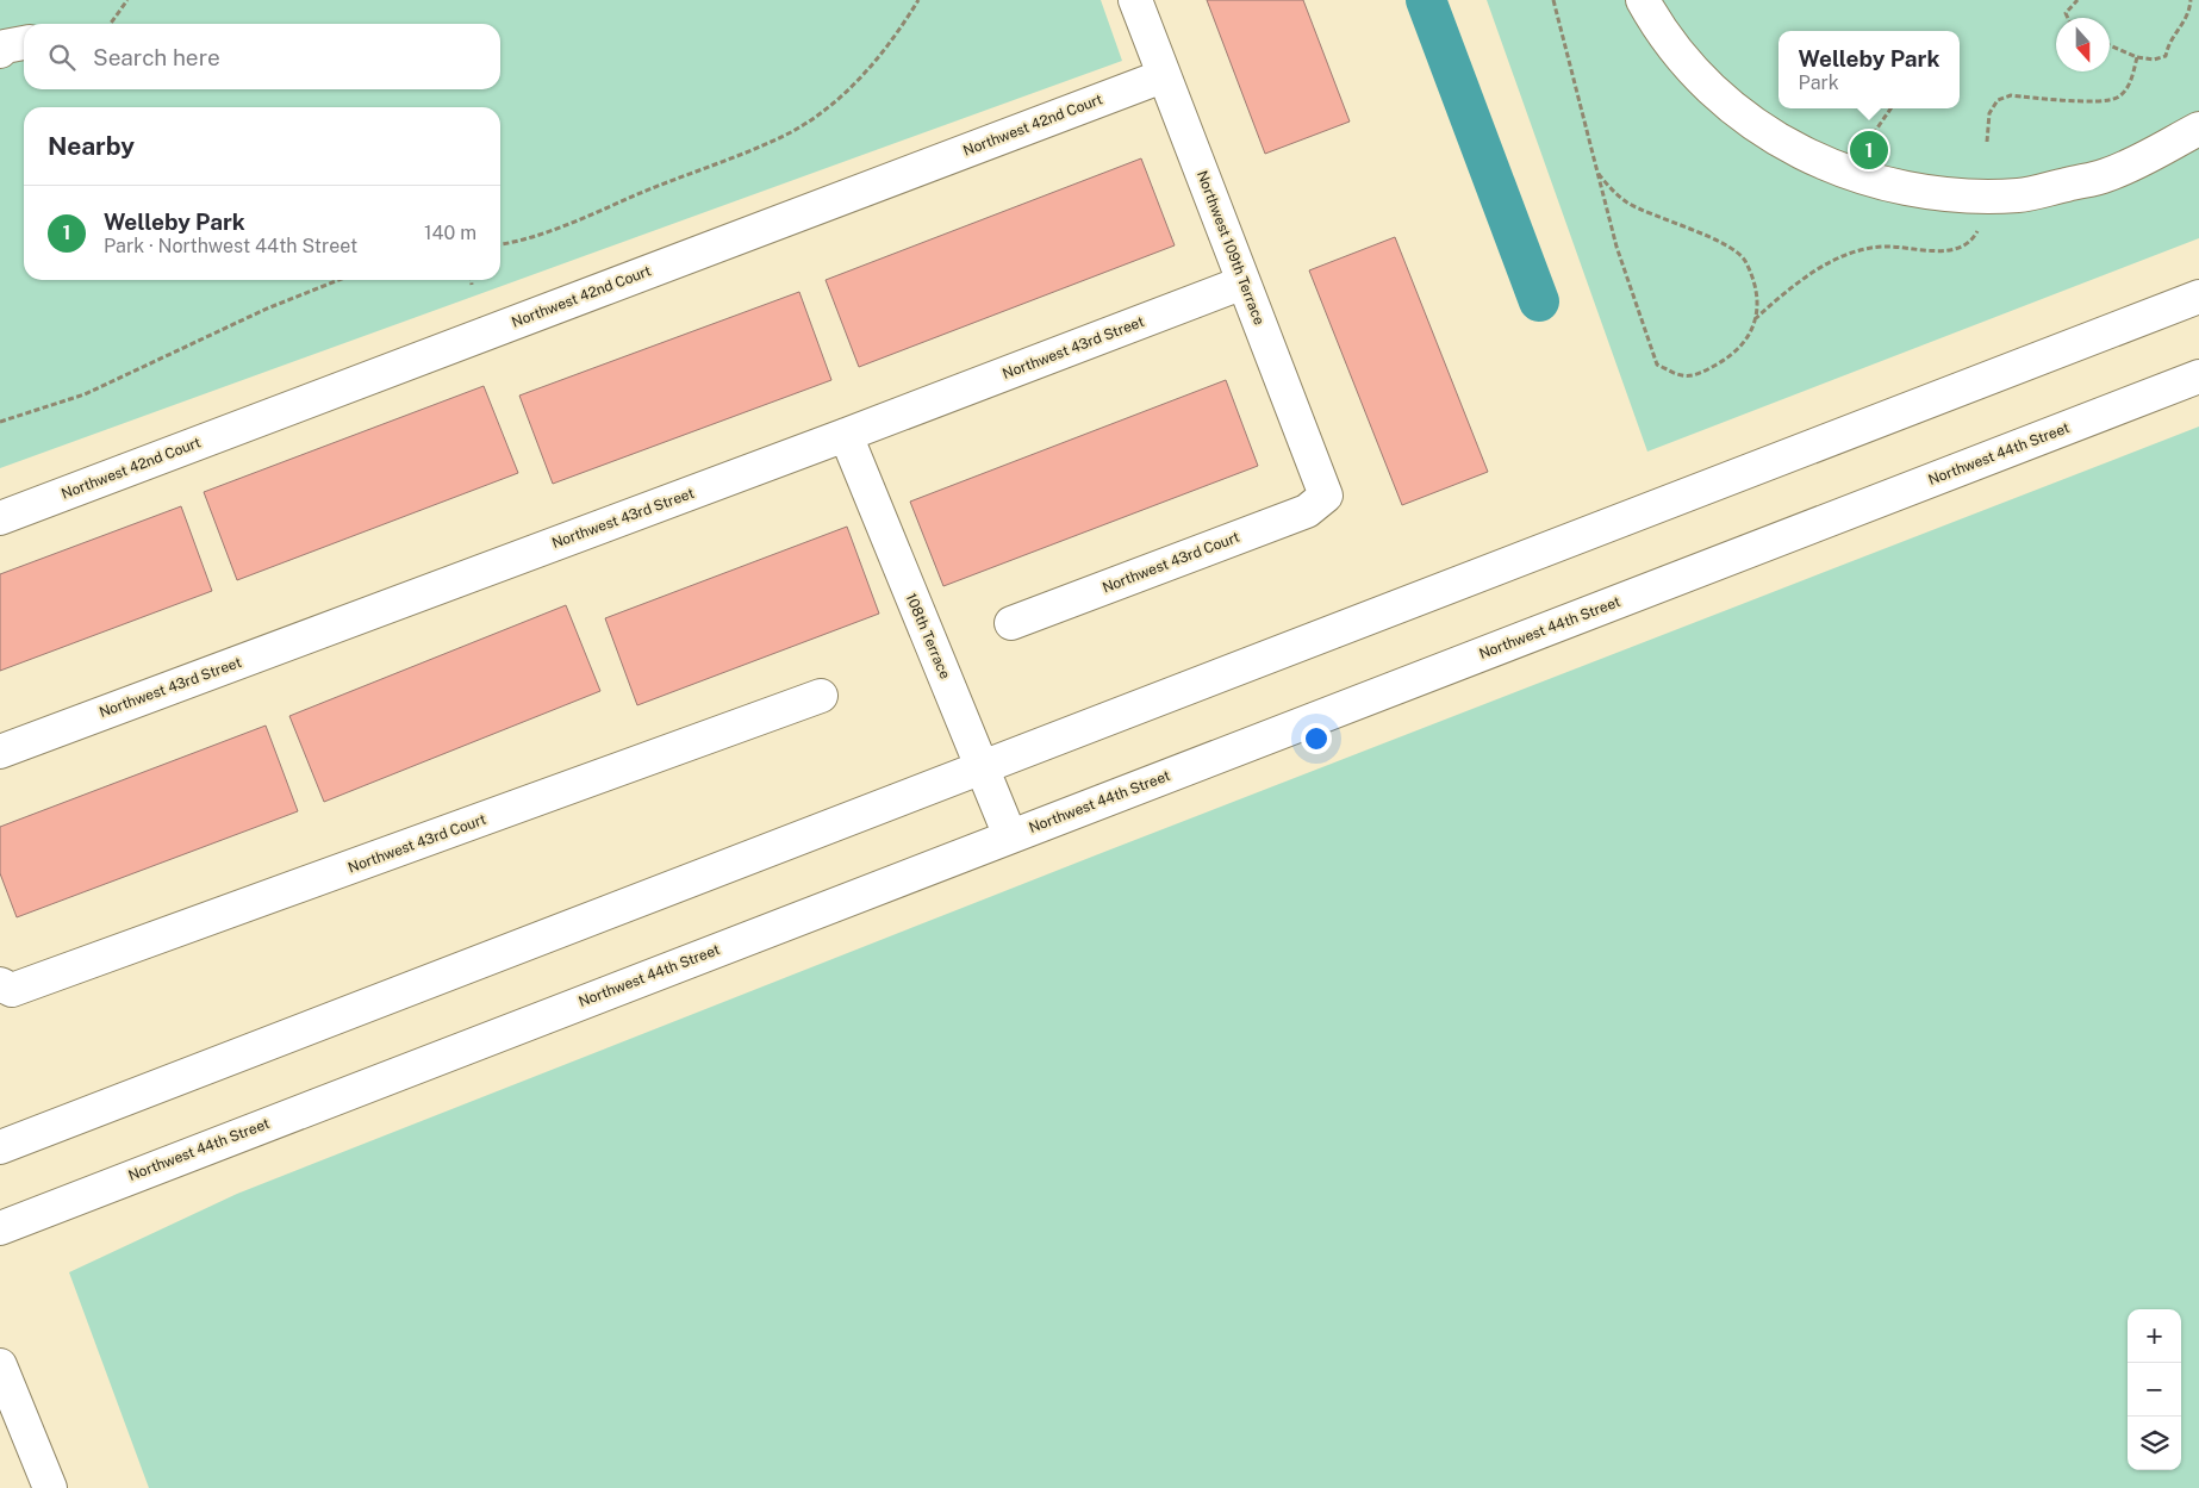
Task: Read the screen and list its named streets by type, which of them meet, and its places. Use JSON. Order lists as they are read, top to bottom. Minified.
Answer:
{"streets":{"street":["Northwest 42nd Court","Northwest 109th Terrace","Northwest 43rd Street","Northwest 44th Street","Northwest 43rd Court","108th Terrace"]},"crossings":[["Northwest 42nd Court","Northwest 109th Terrace"],["Northwest 109th Terrace","Northwest 43rd Street"],["Northwest 109th Terrace","Northwest 43rd Court"],["Northwest 43rd Street","108th Terrace"],["Northwest 44th Street","108th Terrace"]],"north":"bottom","page":{"search":"Search here","popup":["Welleby Park","Park"],"heading":"Nearby","pins":"1","list":[{"mark":"1","name":"Welleby Park","note":"Park · Northwest 44th Street","value":"140 m"}],"map_buttons":["+","−"]}}
